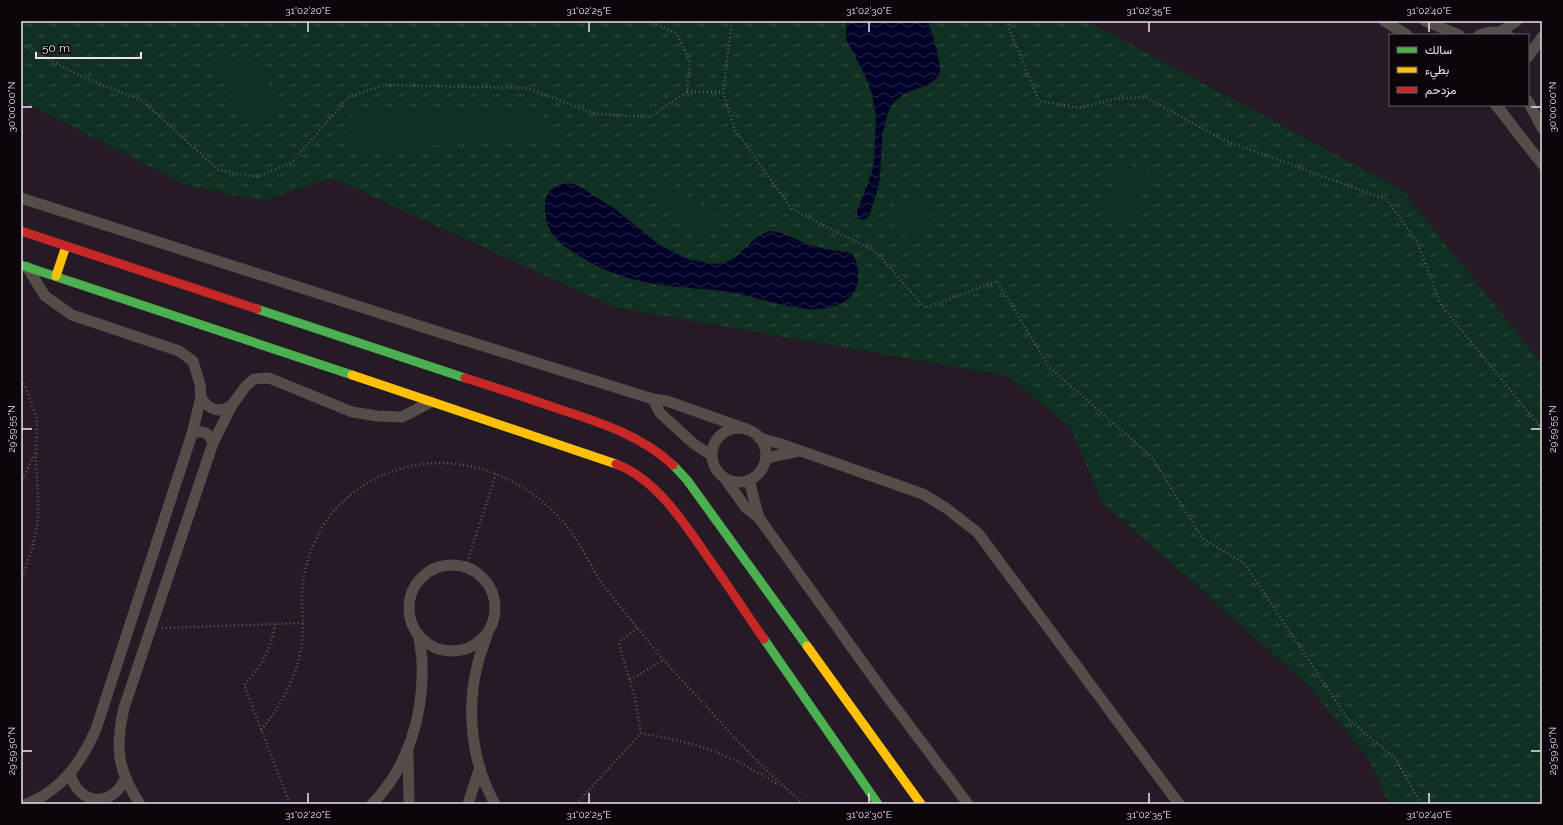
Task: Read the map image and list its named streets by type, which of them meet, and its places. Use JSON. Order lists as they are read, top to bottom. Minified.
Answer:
{"legend":["سالك","بطيء","مزدحم"],"scale_bar":"50 m","coordinates":["31°02'20\"E","31°02'25\"E","31°02'30\"E","31°02'35\"E","31°02'40\"E","30°00'00\"N","29°59'55\"N","29°59'50\"N"]}
